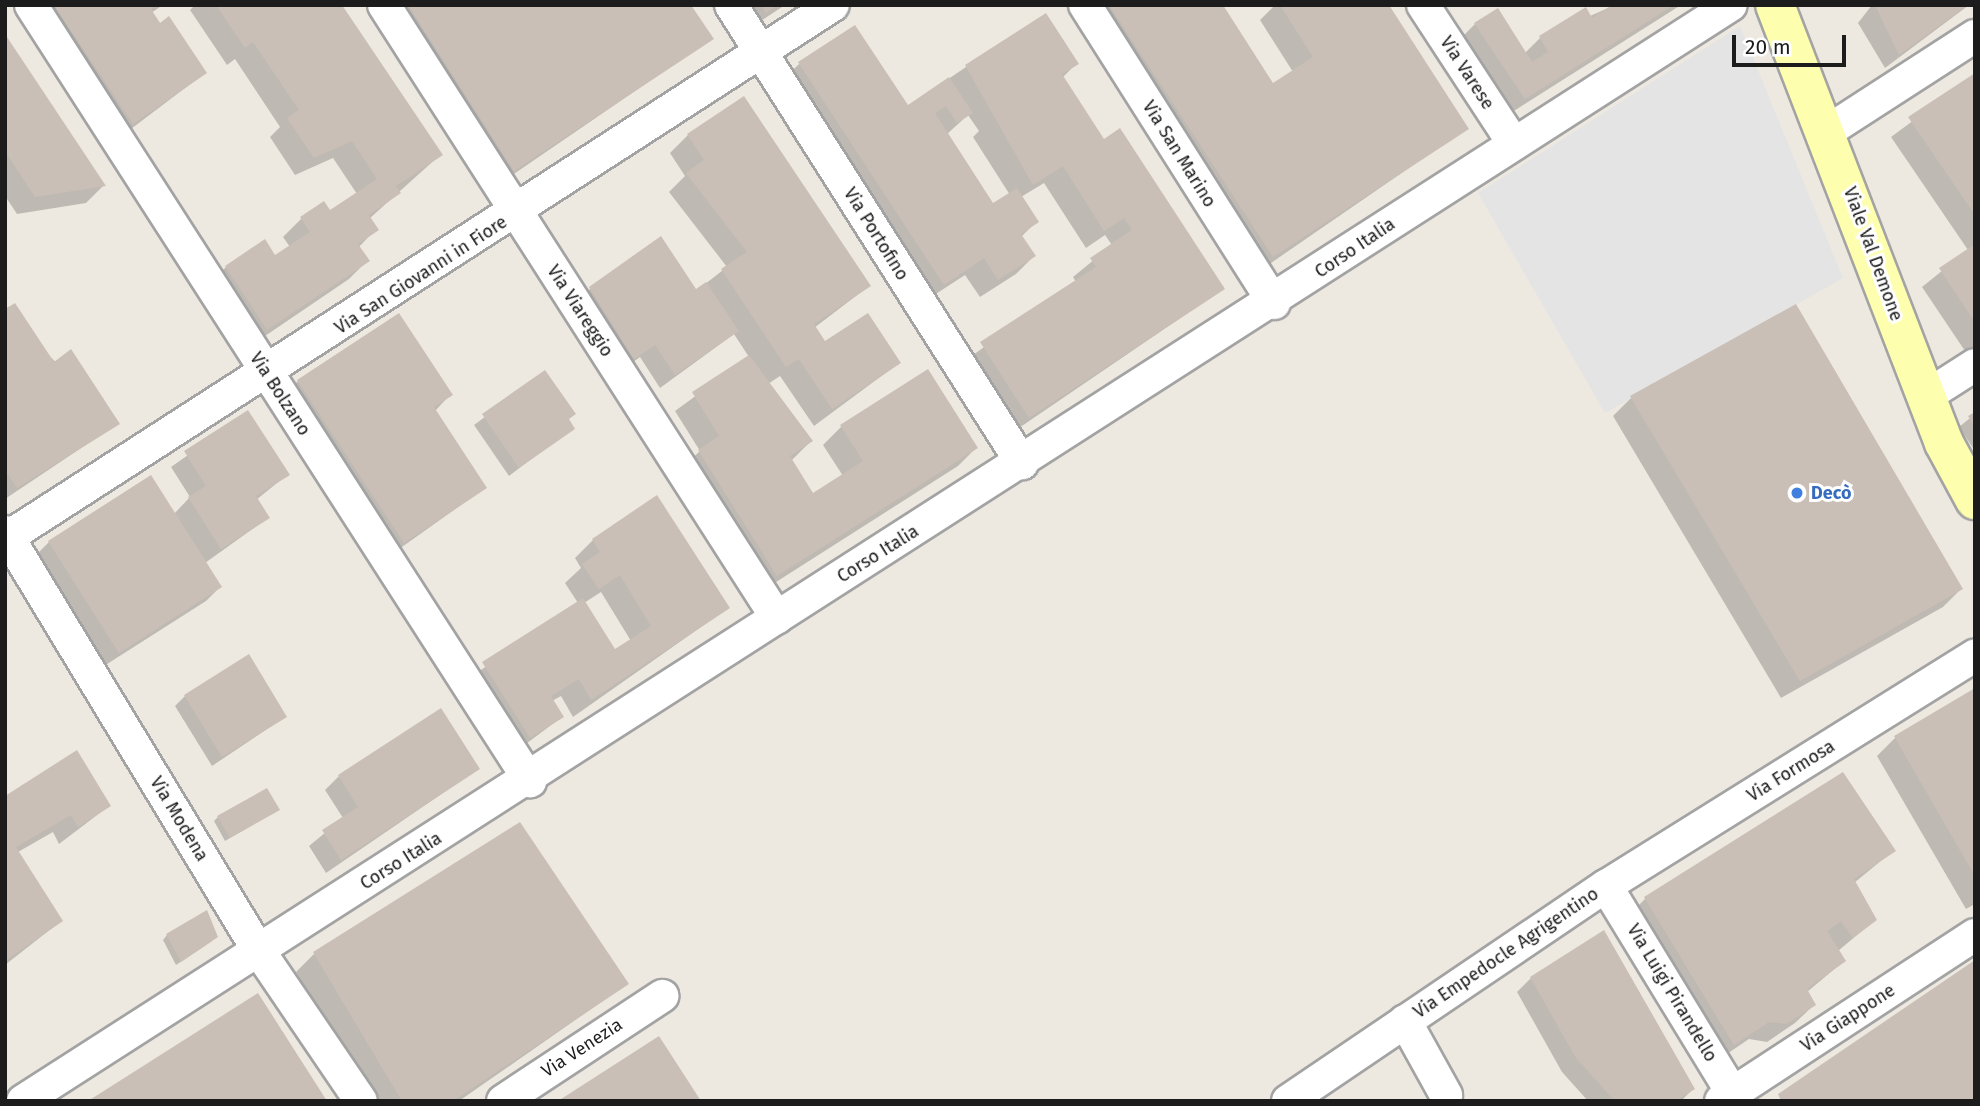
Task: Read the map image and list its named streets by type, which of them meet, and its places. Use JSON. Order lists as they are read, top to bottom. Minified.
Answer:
{"streets":{"street":["Via Varese","Via San Marino","Via Portofino","Corso Italia","Viale Val Demone","Via San Giovanni in Fiore","Via Viareggio","Via Bolzano","Via Formosa","Via Modena","Via Empedocle Agrigentino","Via Luigi Pirandello","Via Giappone","Via Venezia"]},"crossings":[["Via Varese","Corso Italia"],["Via San Marino","Corso Italia"],["Via Portofino","Corso Italia"],["Via Portofino","Via San Giovanni in Fiore"],["Corso Italia","Via Viareggio"],["Corso Italia","Via Bolzano"],["Corso Italia","Via Modena"],["Via San Giovanni in Fiore","Via Viareggio"],["Via San Giovanni in Fiore","Via Bolzano"],["Via San Giovanni in Fiore","Via Modena"],["Via Formosa","Via Empedocle Agrigentino"],["Via Formosa","Via Luigi Pirandello"],["Via Empedocle Agrigentino","Via Luigi Pirandello"],["Via Luigi Pirandello","Via Giappone"]],"places":["Decò"],"scale_bar":"20 m"}
